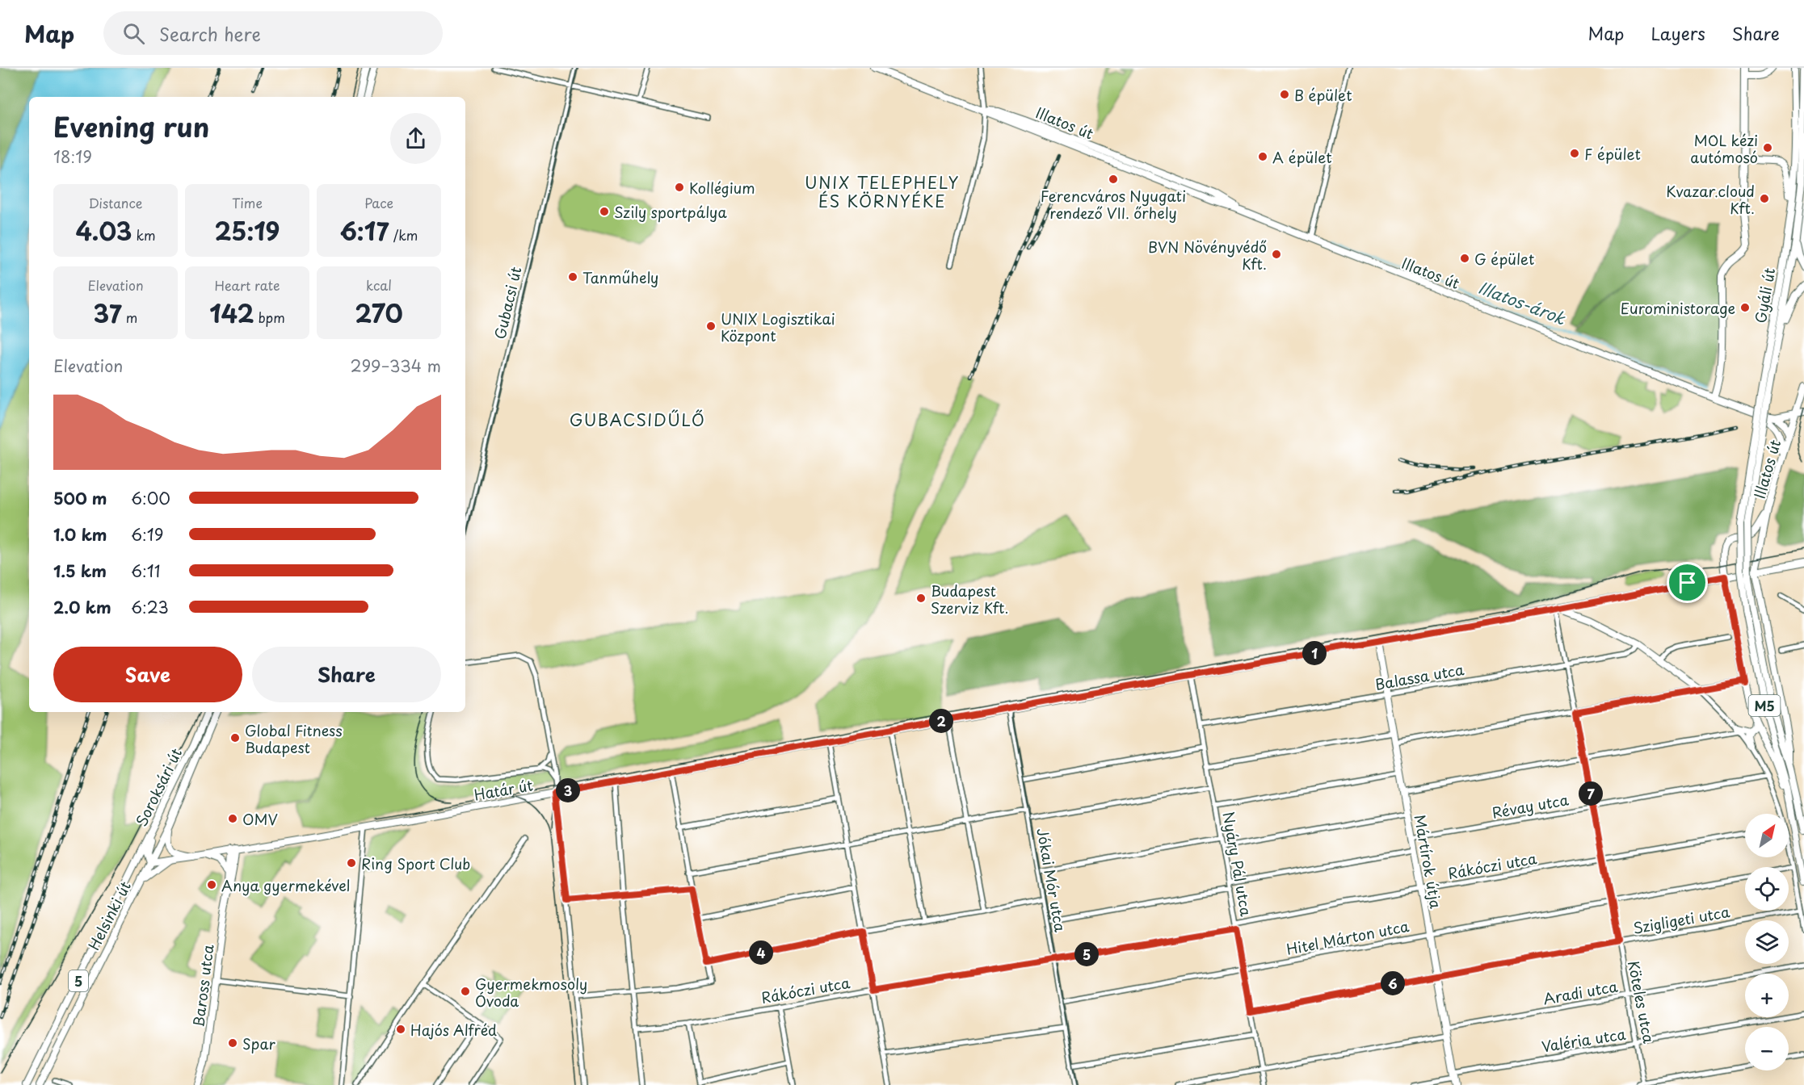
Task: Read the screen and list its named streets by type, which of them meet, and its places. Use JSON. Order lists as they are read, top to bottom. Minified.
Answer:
{"streets":{"main road":["Gyáli út","M5","Soroksári út","Helsinki út","5"],"street":["Illatos út","Gubacsi út","Balassa utca","Határ út","Révay utca","Mártírok útja","Nyáry Pál utca","Rákóczi utca","Jókai Mór utca","Szigligeti utca","Hitel Márton utca","Baross utca","Aradi utca","Köteles utca","Valéria utca"]},"crossings":[["Illatos út","Határ út"],["Gyáli út","M5"],["Balassa utca","Mártírok útja"],["Balassa utca","Nyáry Pál utca"],["Balassa utca","Köteles utca"],["Soroksári út","Határ út"],["Soroksári út","Helsinki út"],["Határ út","Mártírok útja"],["Határ út","Nyáry Pál utca"],["Határ út","Jókai Mór utca"],["Határ út","Helsinki út"],["Határ út","Baross utca"],["Határ út","Köteles utca"],["Révay utca","Mártírok útja"],["Révay utca","Köteles utca"],["Mártírok útja","Rákóczi utca"],["Mártírok útja","Szigligeti utca"],["Mártírok útja","Hitel Márton utca"],["Mártírok útja","Aradi utca"],["Mártírok útja","Valéria utca"],["Nyáry Pál utca","Rákóczi utca"],["Nyáry Pál utca","Szigligeti utca"],["Nyáry Pál utca","Hitel Márton utca"],["Rákóczi utca","Jókai Mór utca"],["Rákóczi utca","Köteles utca"],["Jókai Mór utca","Hitel Márton utca"],["Szigligeti utca","Köteles utca"],["Hitel Márton utca","Köteles utca"],["Aradi utca","Köteles utca"],["Köteles utca","Valéria utca"]],"districts":["UNIX TELEPHELY ÉS KÖRNYÉKE","GUBACSIDŰLŐ"],"water":["Illatos-árok"],"places":["B épület","MOL kézi autómosó","F épület","A épület","Ferencváros Nyugati rendező VII. őrhely","Kollégium","Kvazar.cloud Kft.","Szily sportpálya","BVN Növényvédő Kft.","G épület","Tanműhely","Euroministorage","UNIX Logisztikai Központ","Budapest Szerviz Kft.","Global Fitness Budapest","OMV","Ring Sport Club","Anya gyermekével","Gyermekmosoly Óvoda","Hajós Alfréd","Spar"],"north":"top right","page":{"header":"Map","search":"Search here","nav":["Map","Layers","Share"],"heading":["Evening run","18:19"],"stats":[["Distance","4.03 km"],["Time","25:19"],["Pace","6:17 /km"],["Elevation","37 m"],["Heart rate","142 bpm"],["kcal","270"]],"chart":["Elevation","299–334 m"],"list":[{"name":"500 m","note":"6:00"},{"name":"1.0 km","note":"6:19"},{"name":"1.5 km","note":"6:11"},{"name":"2.0 km","note":"6:23"}],"buttons":["Save","Share"],"pins":["1","2","3","7","4","5","6"],"map_buttons":["+","−"]}}
